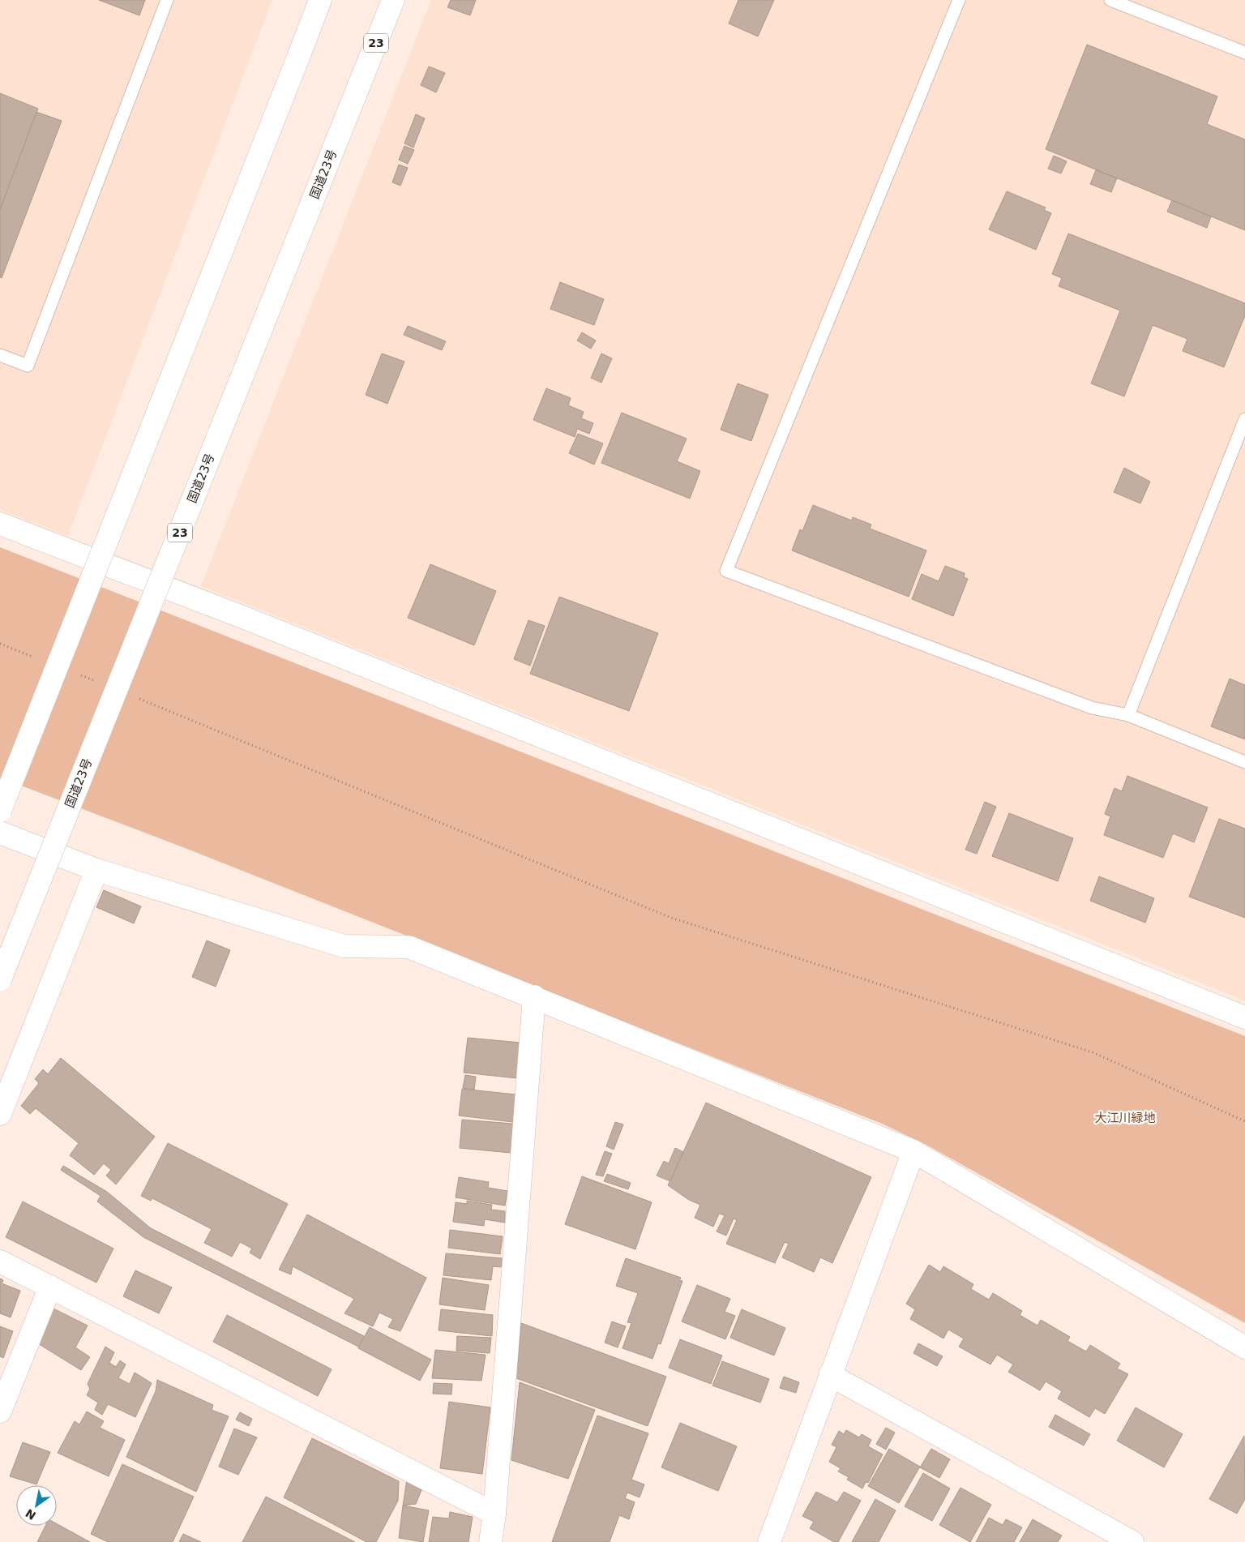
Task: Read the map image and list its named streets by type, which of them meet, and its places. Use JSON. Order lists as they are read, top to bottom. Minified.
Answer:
{"streets":{"main road":["23","国道23号"]},"parks":["大江川緑地"],"north":"bottom left"}
